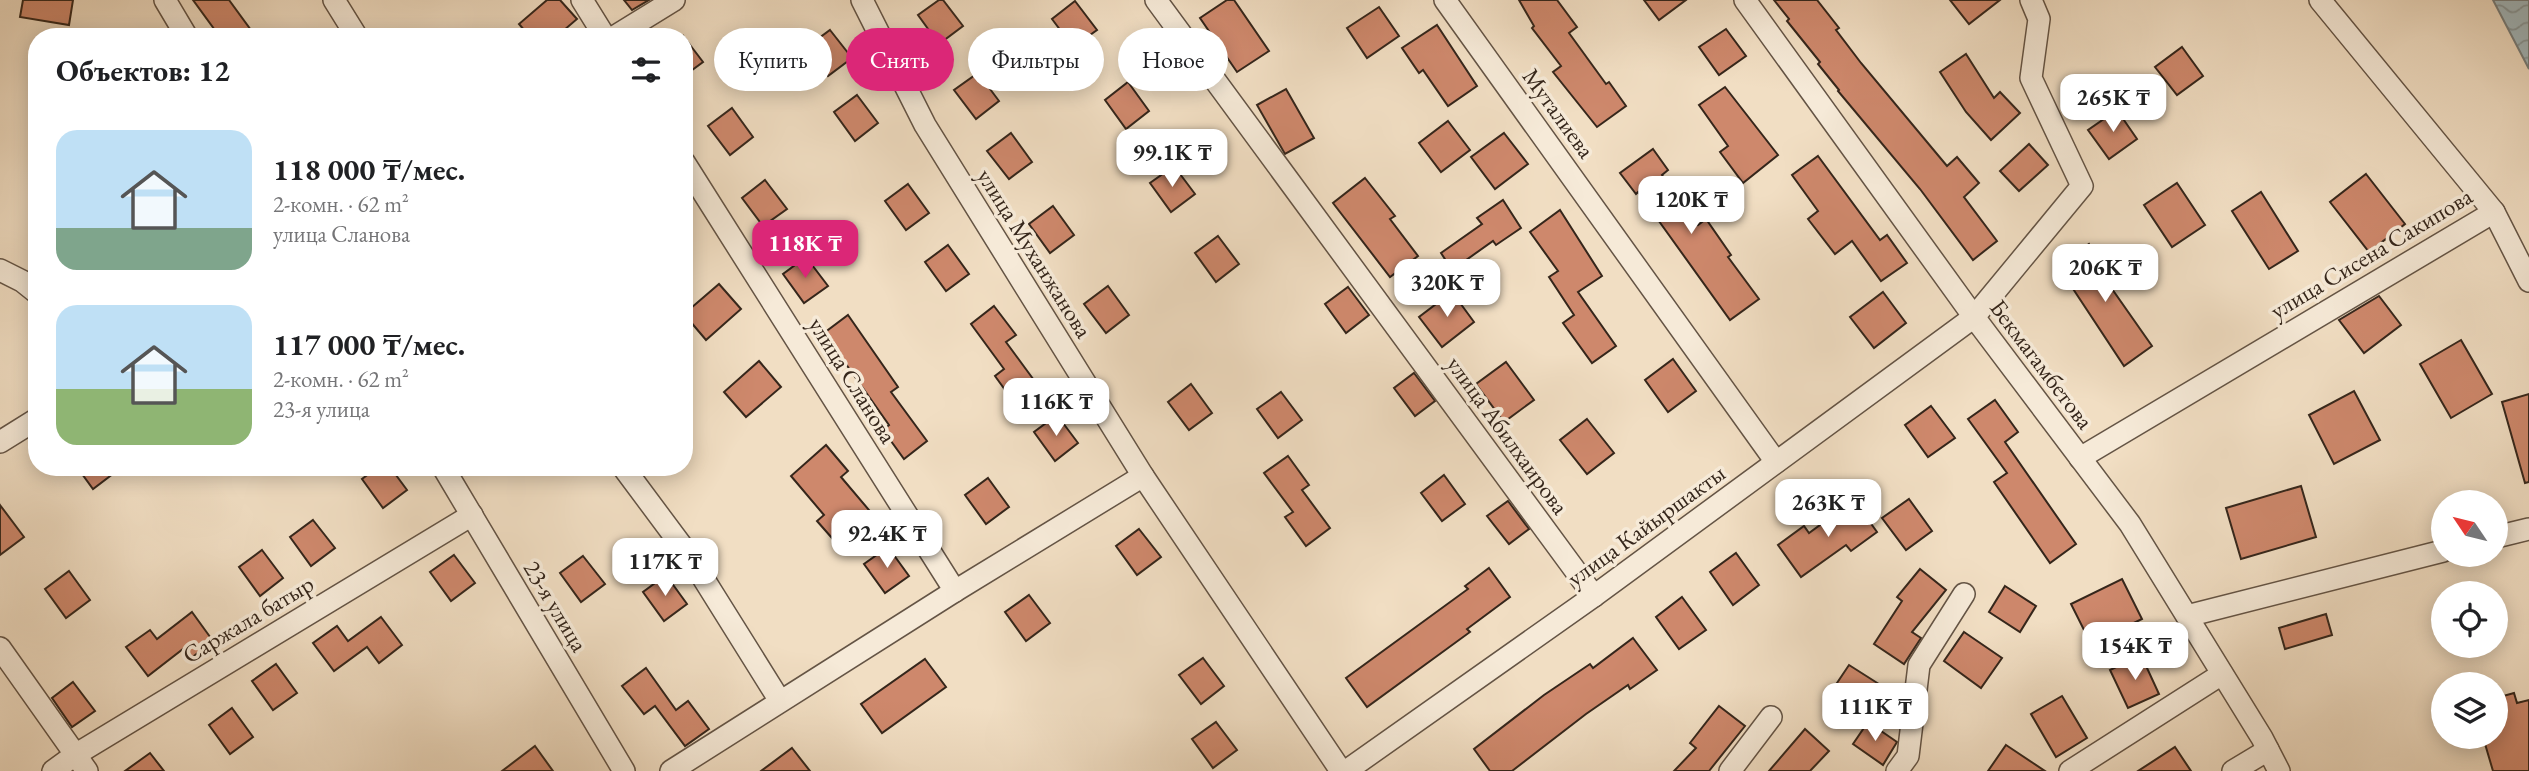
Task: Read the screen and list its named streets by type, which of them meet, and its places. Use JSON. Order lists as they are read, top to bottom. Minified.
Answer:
{"streets":{"street":["Муталиева","улица Муханжанова","улица Сисена Сакипова","Бекмагамбетова","улица Сланова","улица Абилхаирова","улица Кайыршакты","23-я улица","Саржала батыр"]},"crossings":[["Муталиева","улица Кайыршакты"],["улица Муханжанова","улица Кайыршакты"],["улица Сисена Сакипова","Бекмагамбетова"],["Бекмагамбетова","улица Кайыршакты"],["улица Абилхаирова","улица Кайыршакты"],["23-я улица","Саржала батыр"]],"north":"top left","page":{"chip":["Купить","Снять","Фильтры","Новое"],"heading":"Объектов: 12","price":["265K ₸","99.1K ₸","120K ₸","118K ₸","206K ₸","320K ₸","116K ₸","263K ₸","92.4K ₸","117K ₸","154K ₸","111K ₸"],"list":[{"name":"118 000 ₸/мес.","note":"2-комн. · 62 m² · улица Сланова"},{"name":"117 000 ₸/мес.","note":"2-комн. · 62 m² · 23-я улица"}]}}
